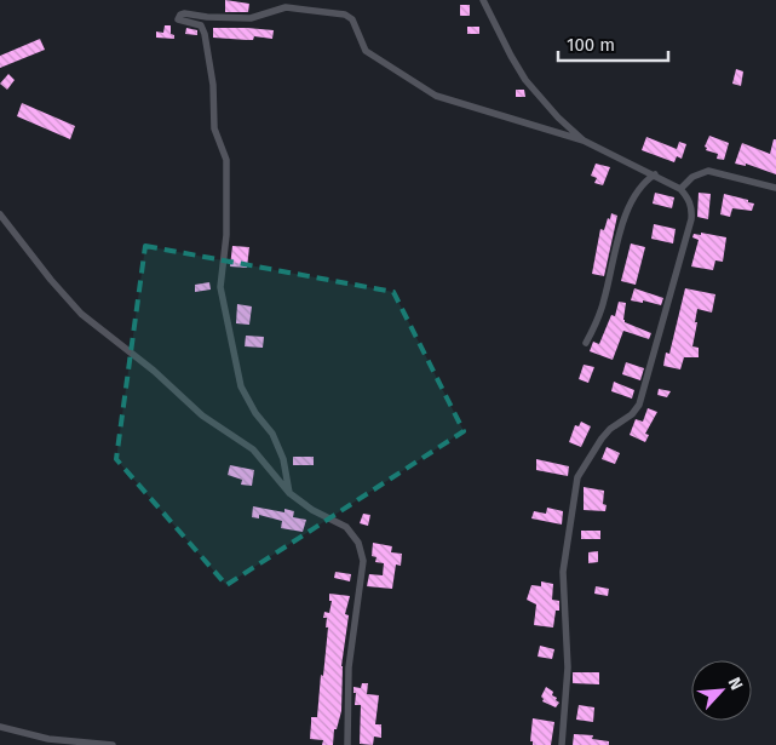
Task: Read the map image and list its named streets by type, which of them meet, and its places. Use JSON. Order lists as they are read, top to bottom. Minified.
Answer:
{"scale_bar":"100 m","north":"top right"}
